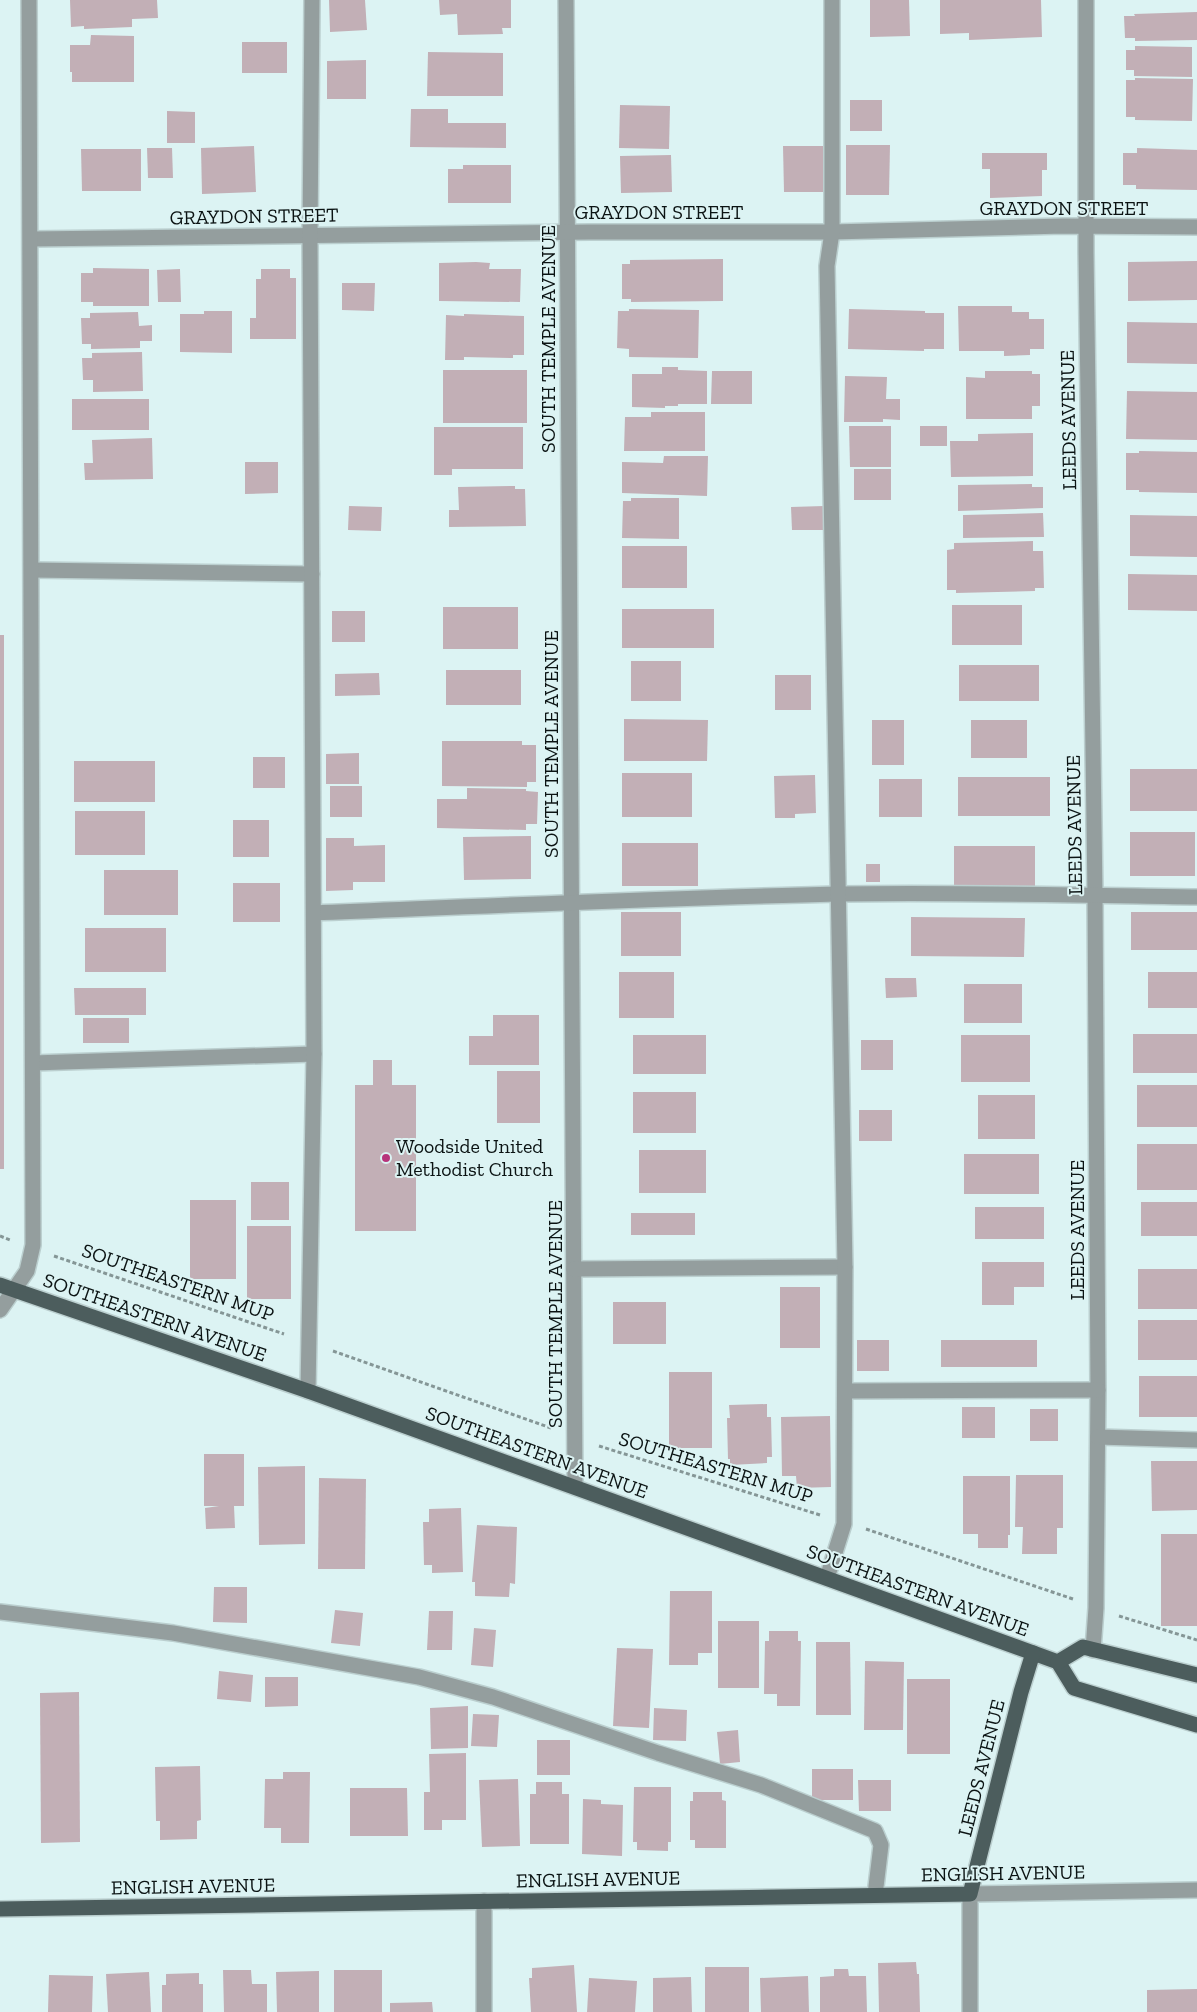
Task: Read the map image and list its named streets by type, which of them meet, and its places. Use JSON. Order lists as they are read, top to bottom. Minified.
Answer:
{"streets":{"main road":["LEEDS AVENUE","SOUTHEASTERN AVENUE","ENGLISH AVENUE"],"street":["GRAYDON STREET","SOUTH TEMPLE AVENUE"],"path":["SOUTHEASTERN MUP"]},"crossings":[["GRAYDON STREET","SOUTH TEMPLE AVENUE"],["GRAYDON STREET","LEEDS AVENUE"],["SOUTH TEMPLE AVENUE","SOUTHEASTERN AVENUE"],["LEEDS AVENUE","SOUTHEASTERN AVENUE"],["LEEDS AVENUE","ENGLISH AVENUE"]],"places":["Woodside United Methodist Church"]}
